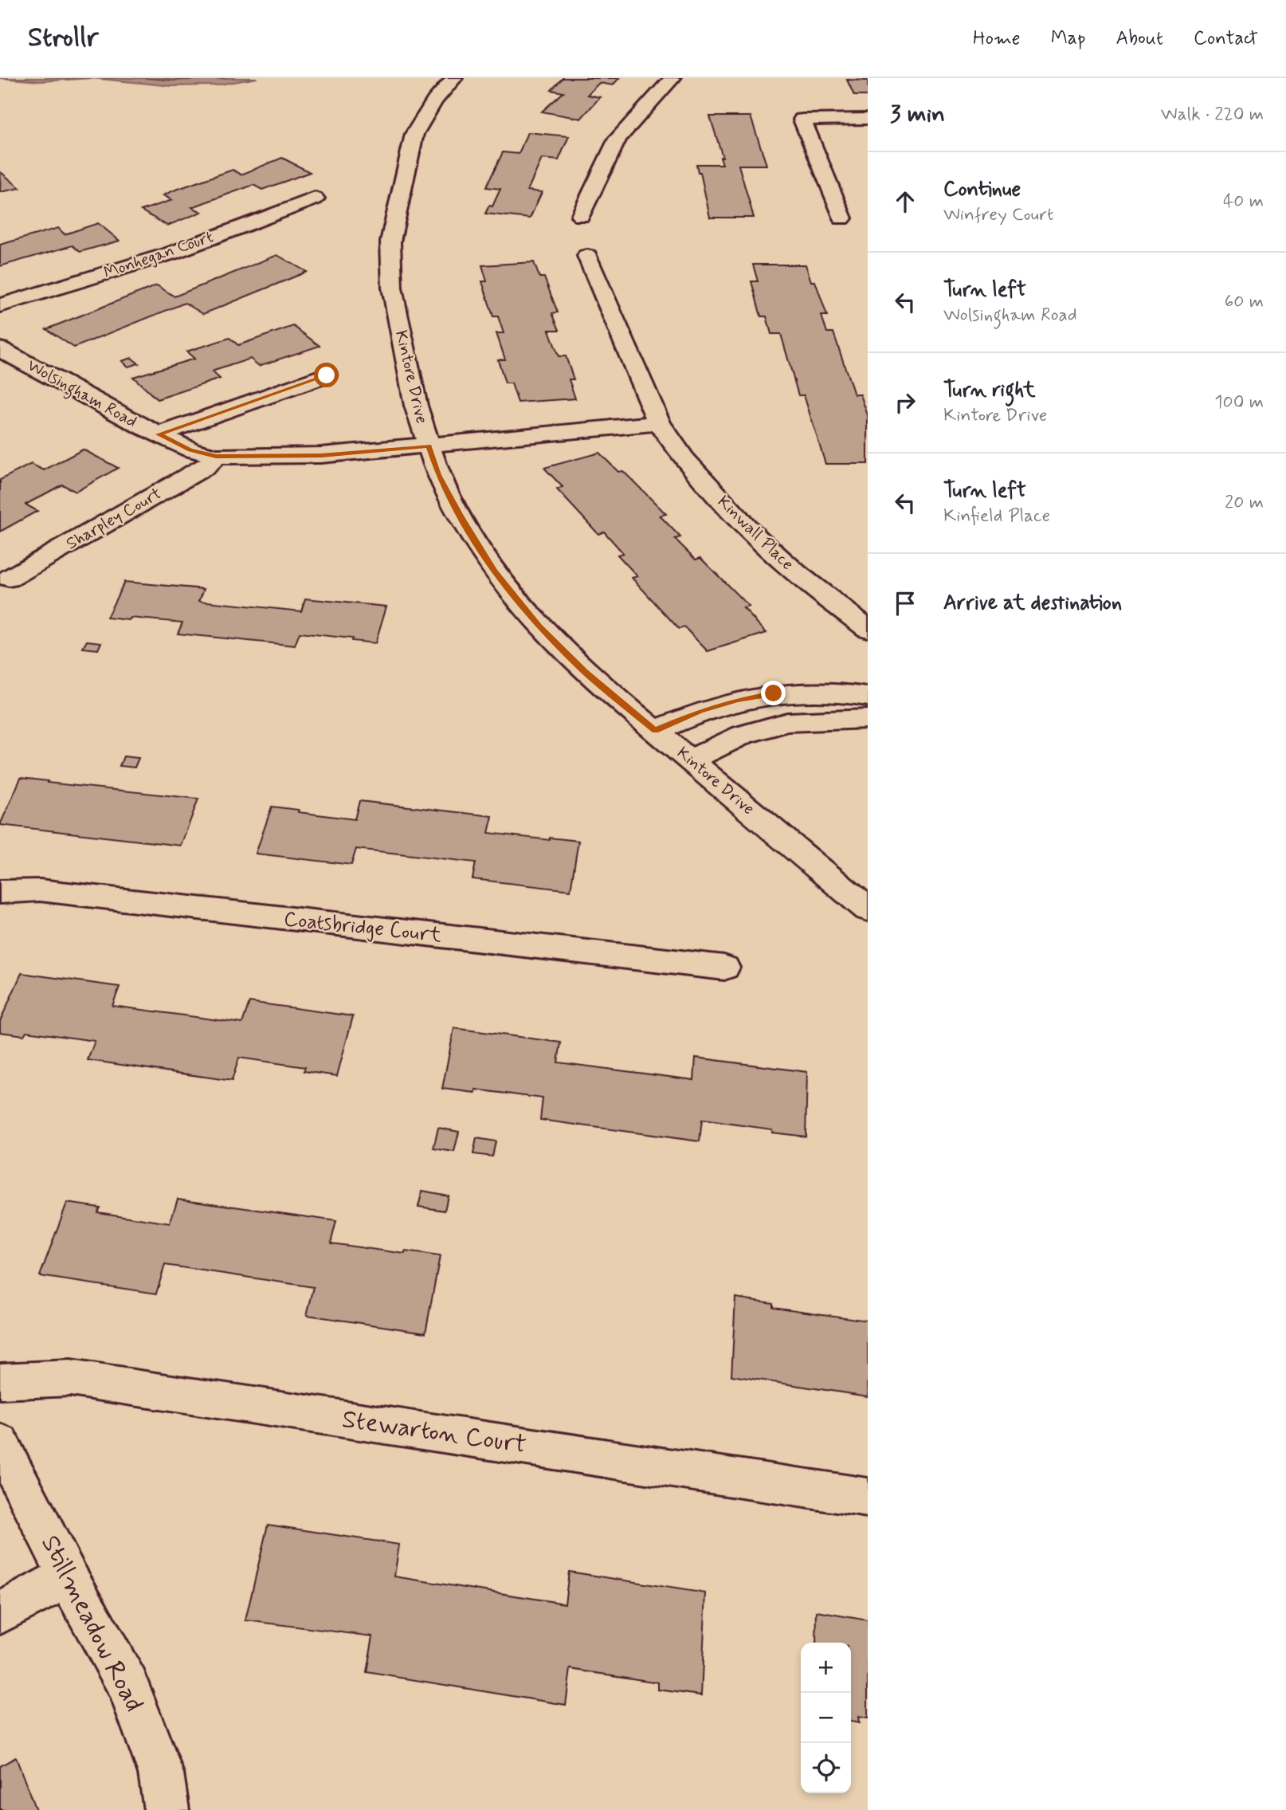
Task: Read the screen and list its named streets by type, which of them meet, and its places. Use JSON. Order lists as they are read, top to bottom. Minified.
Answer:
{"streets":{"street":["Monhegan Court","Kintore Drive","Wolsingham Road","Sharpley Court","Kinwall Place","Coatsbridge Court","Stewarton Court","Stillmeadow Road"]},"crossings":[["Kintore Drive","Wolsingham Road"],["Wolsingham Road","Sharpley Court"]],"page":{"header":"Strollr","nav":["Home","Map","About","Contact"],"heading":["3 min","Walk · 220 m"],"list":[["Continue","Winfrey Court","40 m"],["Turn left","Wolsingham Road","60 m"],["Turn right","Kintore Drive","100 m"],["Turn left","Kinfield Place","20 m"],"Arrive at destination"],"map_buttons":["+","−"]}}
